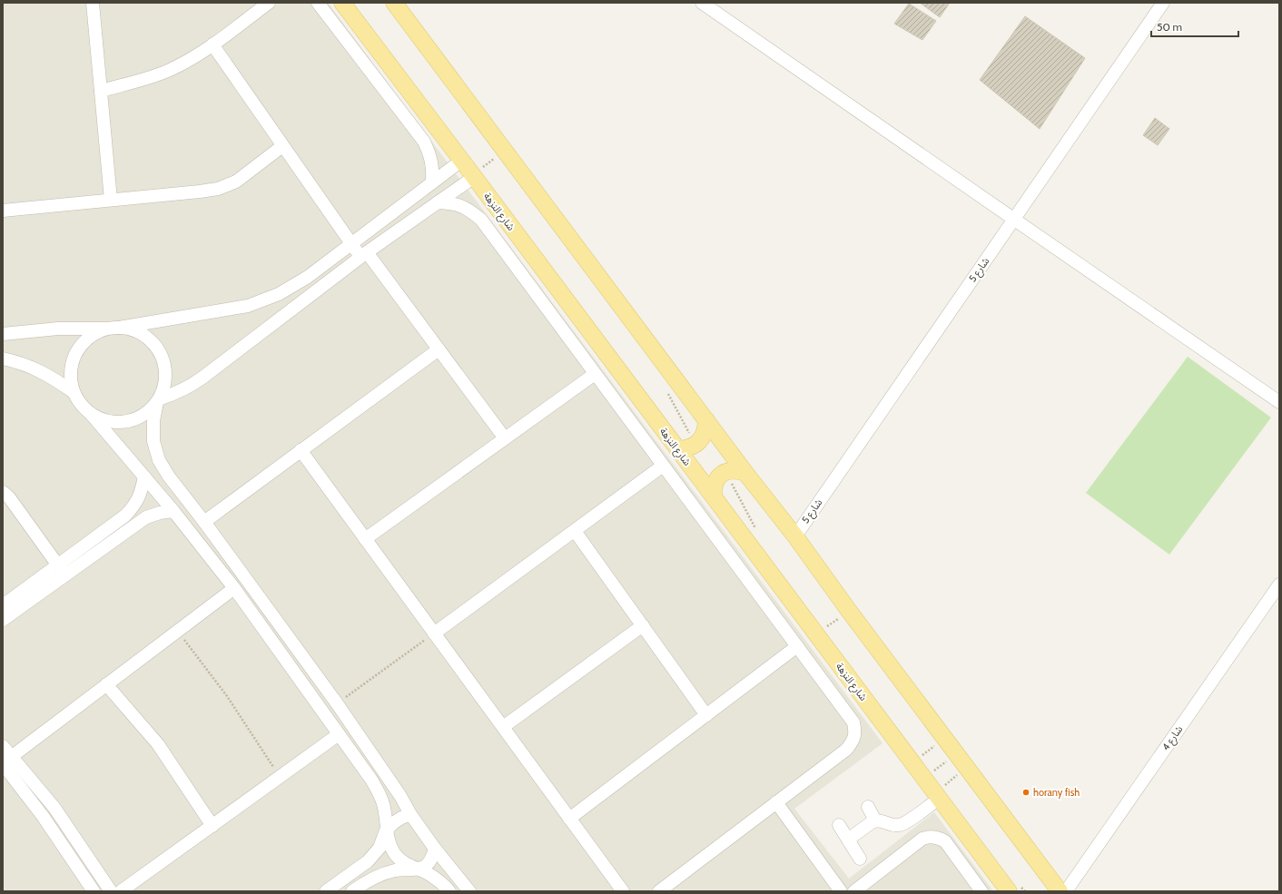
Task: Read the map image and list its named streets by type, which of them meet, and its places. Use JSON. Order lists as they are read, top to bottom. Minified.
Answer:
{"streets":{"main road":["شارع النزهة"],"street":["شارع 5","شارع 4"]},"places":["horany fish"],"scale_bar":"50 m"}
